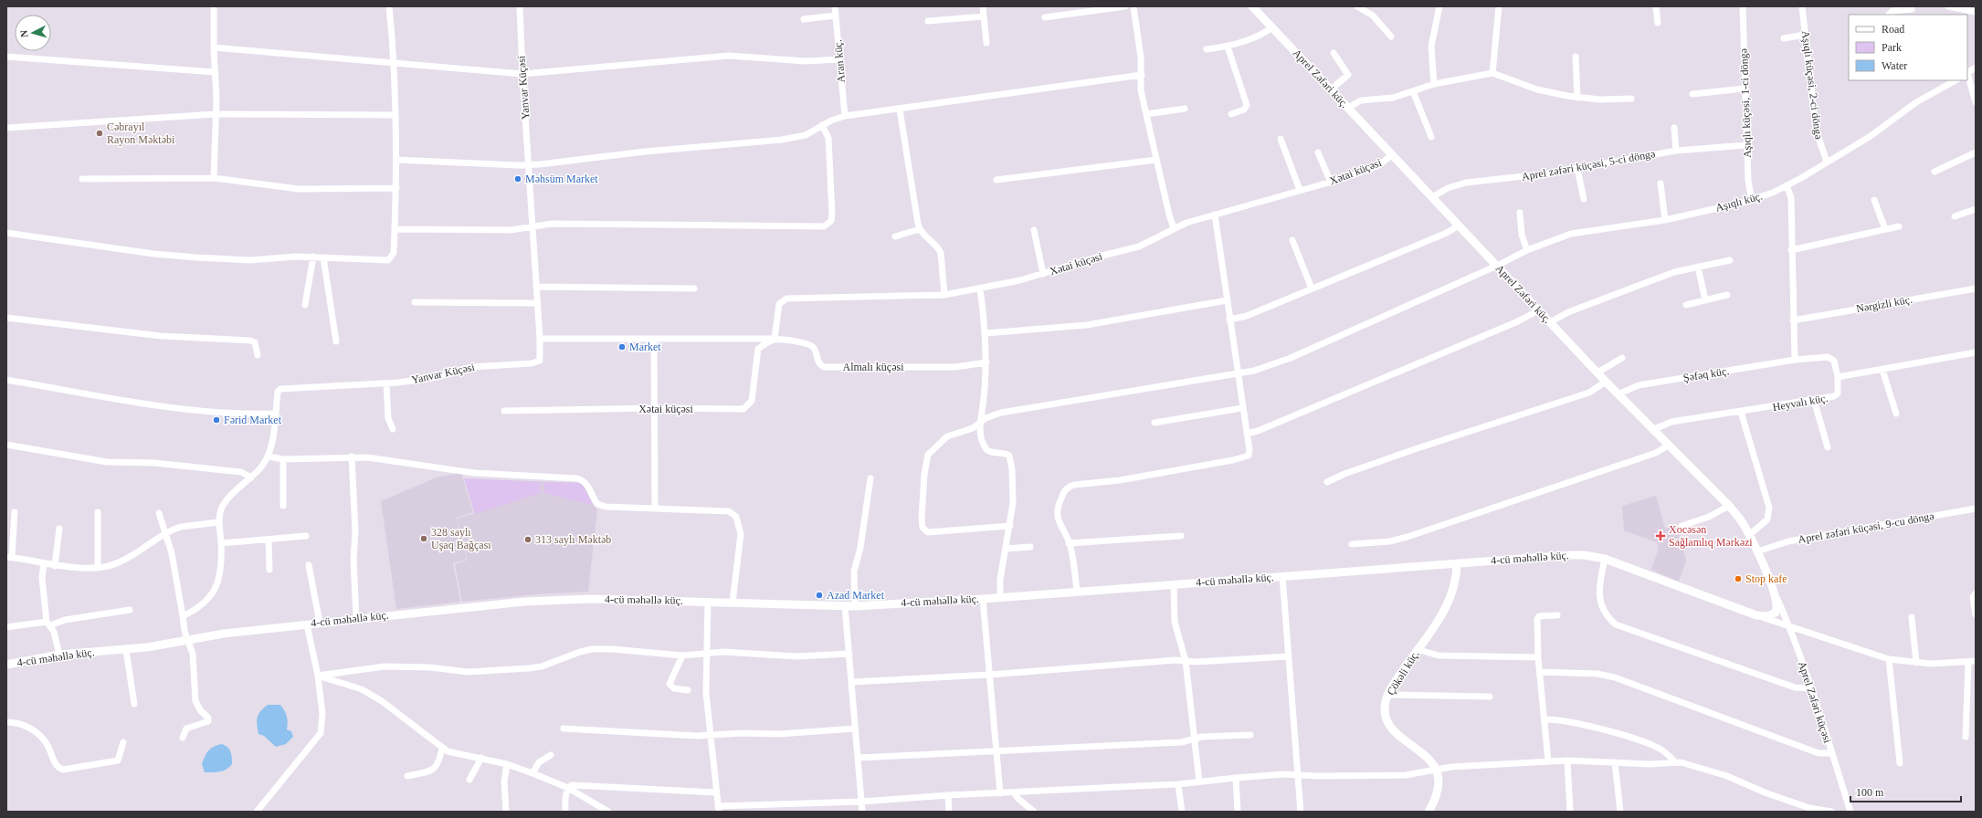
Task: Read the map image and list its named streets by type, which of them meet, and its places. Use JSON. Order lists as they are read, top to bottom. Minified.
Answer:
{"streets":{"street":["Aran küç.","Aprel Zəfəri küç.","Aşıqlı küçəsi, 2-ci döngə","Yanvar Küçəsi","Aşıqlı küçəsi, 1-ci döngə","Aprel zəfəri küçəsi, 5-ci döngə","Xətai küçəsi","Aşıqlı küç.","Nərgizli küç.","Almalı küçəsi","Şəfəq küç.","Heyvalı küç.","Aprel zəfəri küçəsi, 9-cu döngə","4-cü məhəllə küç.","Çökəli küç.","Aprel Zəfəri küçəsi"]},"crossings":[["Aprel Zəfəri küç.","Aprel zəfəri küçəsi, 5-ci döngə"],["Aprel Zəfəri küç.","Xətai küçəsi"],["Aprel Zəfəri küç.","Aşıqlı küç."],["Aprel Zəfəri küç.","Şəfəq küç."],["Aprel Zəfəri küç.","Heyvalı küç."],["Aprel Zəfəri küç.","Aprel zəfəri küçəsi, 9-cu döngə"],["Aprel Zəfəri küç.","4-cü məhəllə küç."],["Aprel Zəfəri küç.","Aprel Zəfəri küçəsi"],["Aşıqlı küçəsi, 2-ci döngə","Aşıqlı küç."],["Aşıqlı küçəsi, 1-ci döngə","Aprel zəfəri küçəsi, 5-ci döngə"],["Aşıqlı küçəsi, 1-ci döngə","Aşıqlı küç."],["Xətai küçəsi","Almalı küçəsi"],["Şəfəq küç.","Heyvalı küç."],["4-cü məhəllə küç.","Çökəli küç."]],"places":{"other":["Cəbrayıl Rayon Məktəbi","Məhsüm Market","Market","Fərid Market","328 saylı Uşaq Bağçası","313 saylı Məktəb","Stop kafe","Azad Market"],"health":["Xocəsən Sağlamlıq Mərkəzi"]},"legend":["Road","Park","Water"],"scale_bar":"100 m","north":"left"}
